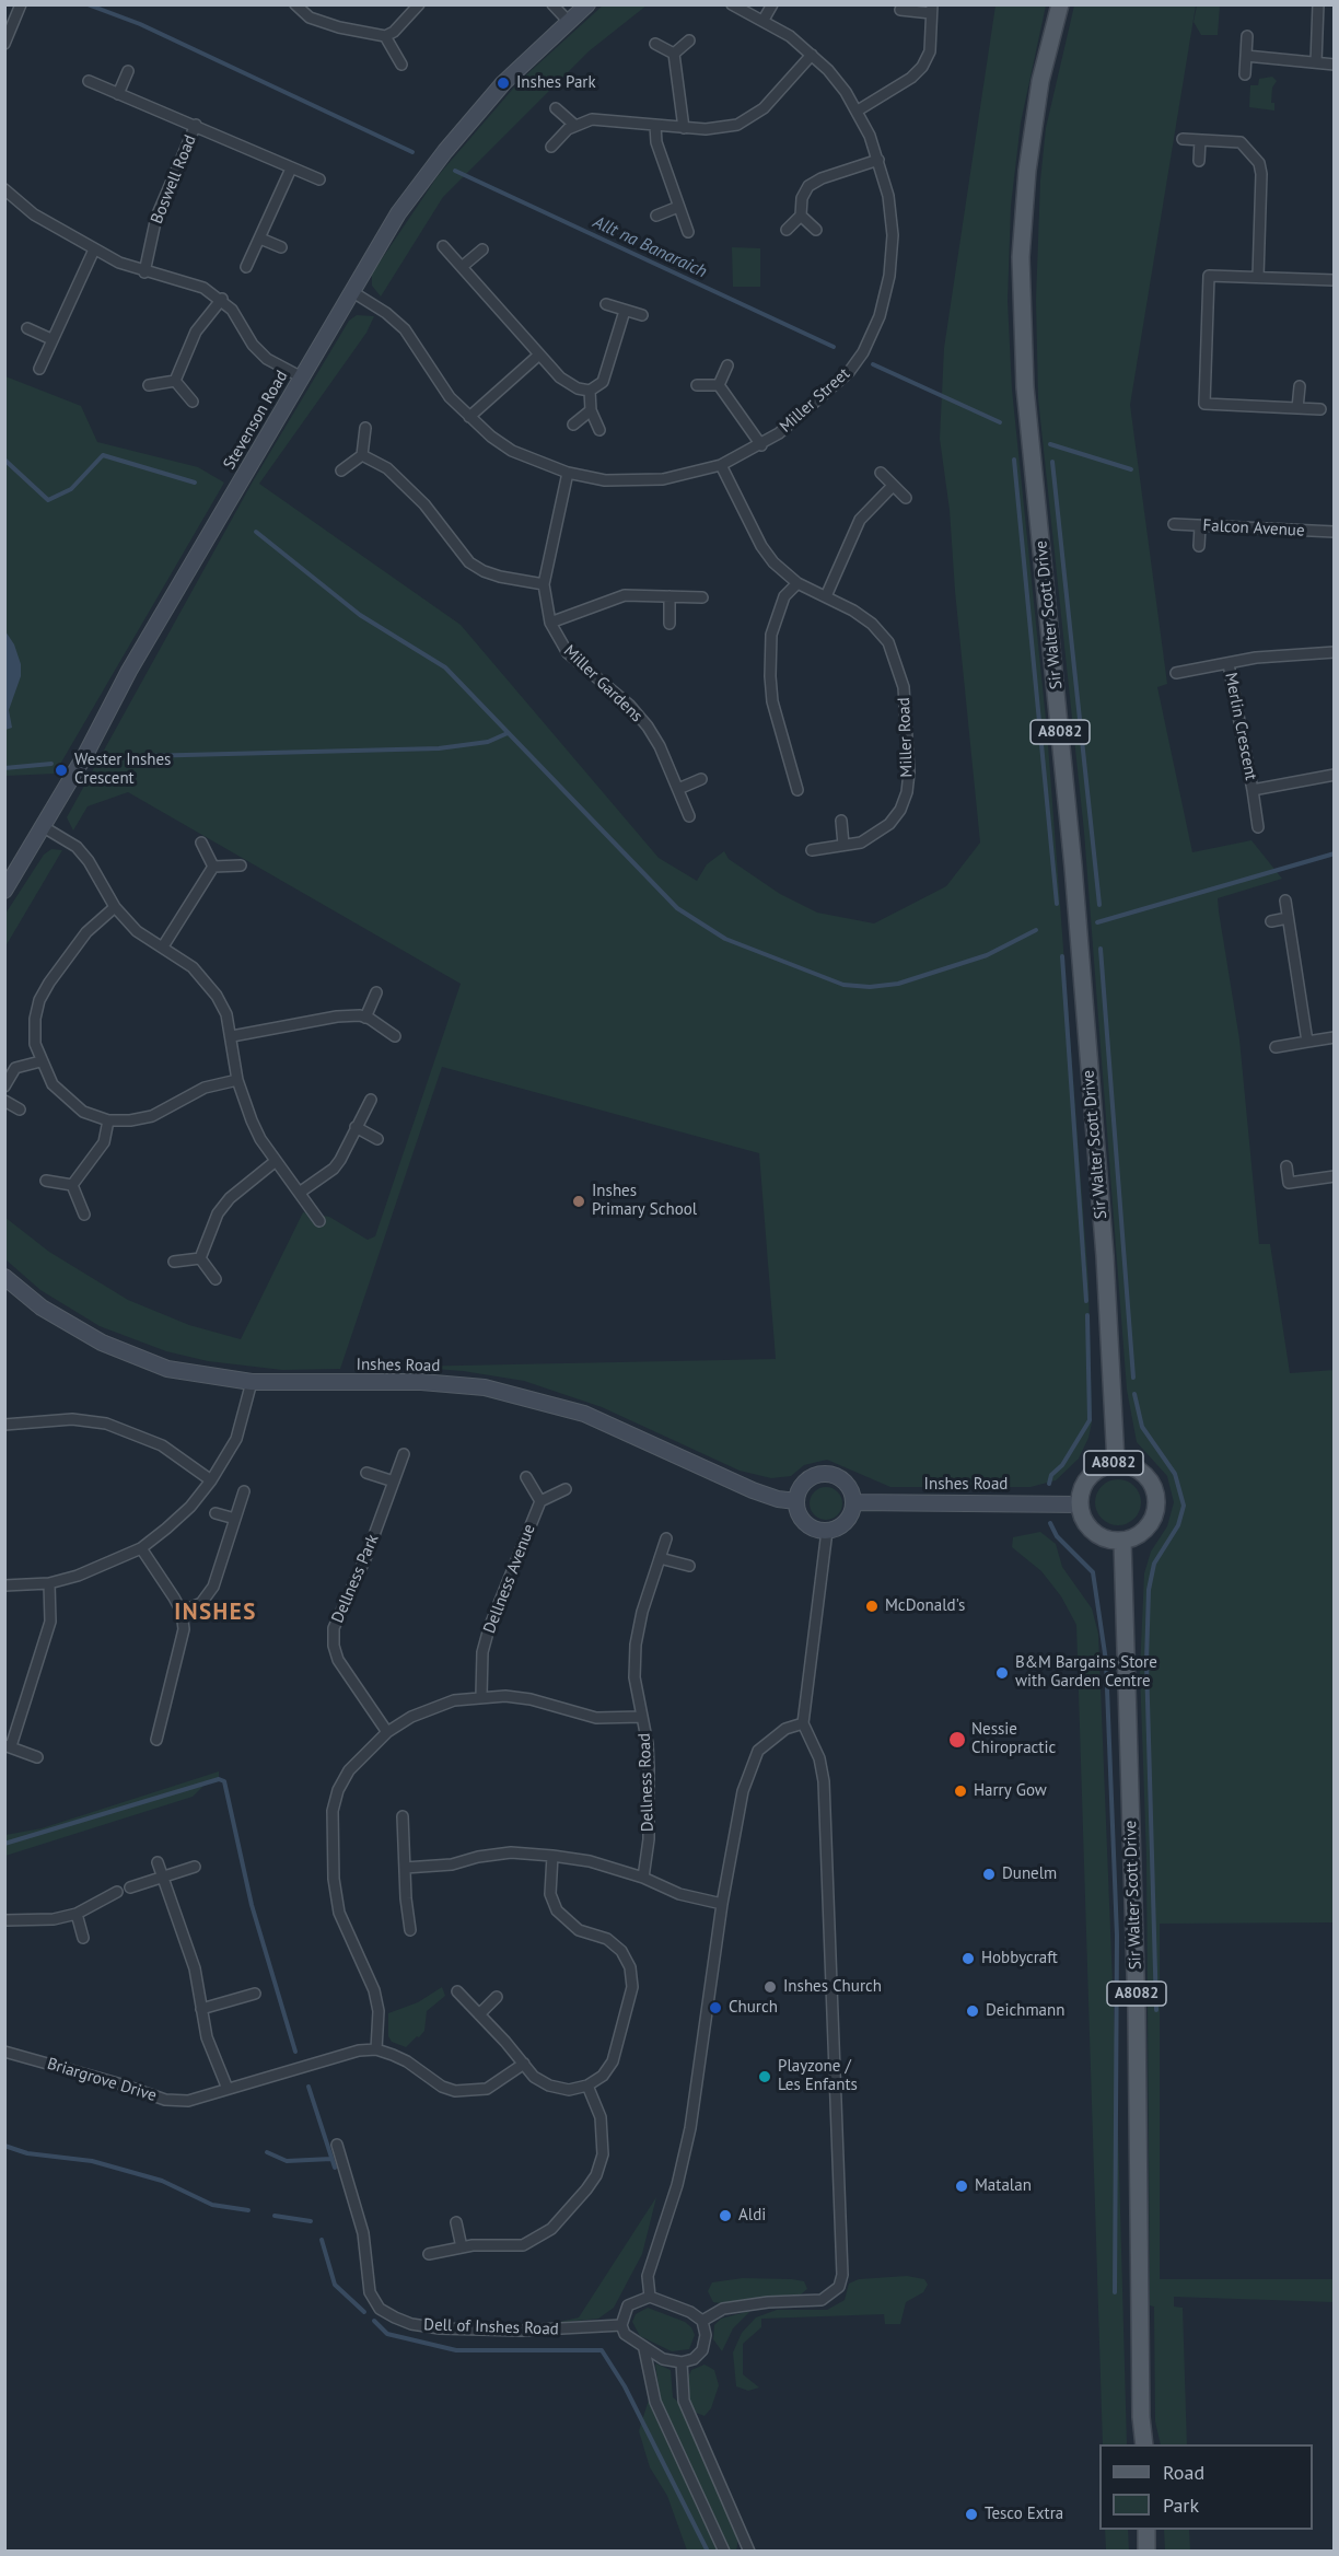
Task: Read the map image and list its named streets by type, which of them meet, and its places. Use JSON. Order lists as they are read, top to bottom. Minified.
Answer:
{"streets":{"main road":["Sir Walter Scott Drive","A8082"],"street":["Boswell Road","Miller Street","Stevenson Road","Falcon Avenue","Miller Gardens","Merlin Crescent","Miller Road","Inshes Road","Dellness Park","Dellness Avenue","Dellness Road","Briargrove Drive","Dell of Inshes Road"]},"crossings":[["Miller Street","Stevenson Road"],["Miller Street","Miller Gardens"],["Miller Street","Miller Road"],["Sir Walter Scott Drive","A8082"],["Sir Walter Scott Drive","Inshes Road"],["A8082","Inshes Road"],["Dellness Park","Dellness Road"],["Dellness Avenue","Dellness Road"],["Dellness Road","Briargrove Drive"]],"districts":["INSHES"],"water":["Allt na Banaraich"],"places":["Inshes Park","Wester Inshes Crescent","Inshes Primary School","McDonald's","B&M Bargains Store with Garden Centre","Nessie Chiropractic","Harry Gow","Dunelm","Hobbycraft","Inshes Church","Church","Deichmann","Playzone / Les Enfants","Matalan","Aldi","Tesco Extra"],"legend":["Road","Park"]}
